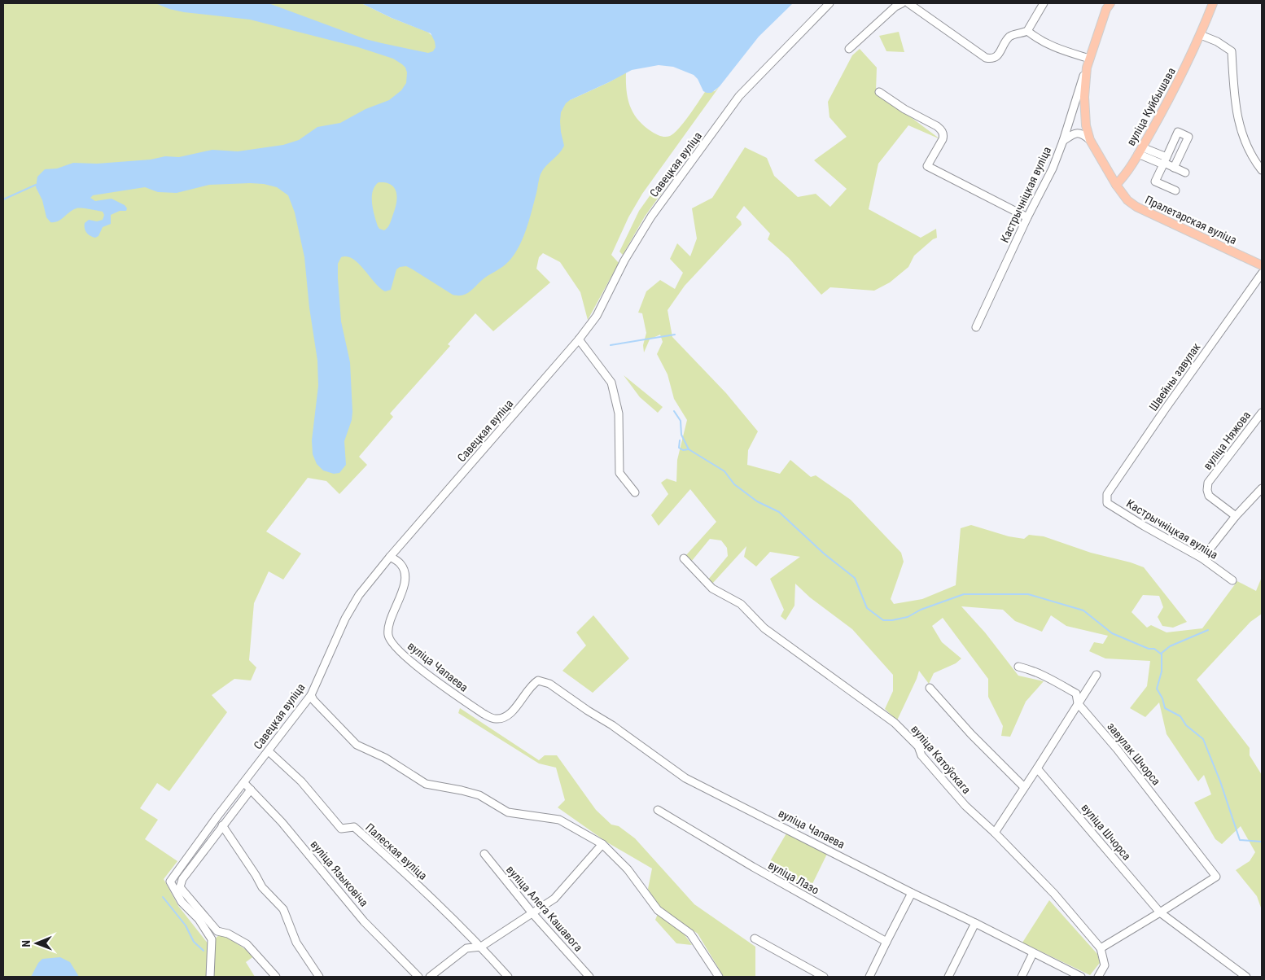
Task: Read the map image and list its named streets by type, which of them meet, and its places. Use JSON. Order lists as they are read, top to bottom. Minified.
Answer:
{"streets":{"main road":["вуліца Куйбышава","Пралетарская вуліца"],"street":["Савецкая вуліца","Кастрычніцкая вуліца","Швейны завулак","вуліца Няжова","вуліца Чапаева","завулак Шчорса","вуліца Катоўскага","вуліца Шчорса","Палеская вуліца","вуліца Языковіча","вуліца Лазо","вуліца Алега Кашавога"]},"crossings":[["вуліца Куйбышава","Пралетарская вуліца"],["Савецкая вуліца","вуліца Чапаева"],["Савецкая вуліца","Палеская вуліца"],["Савецкая вуліца","вуліца Языковіча"],["Кастрычніцкая вуліца","Пралетарская вуліца"],["Кастрычніцкая вуліца","Швейны завулак"],["завулак Шчорса","вуліца Шчорса"]],"north":"left"}
